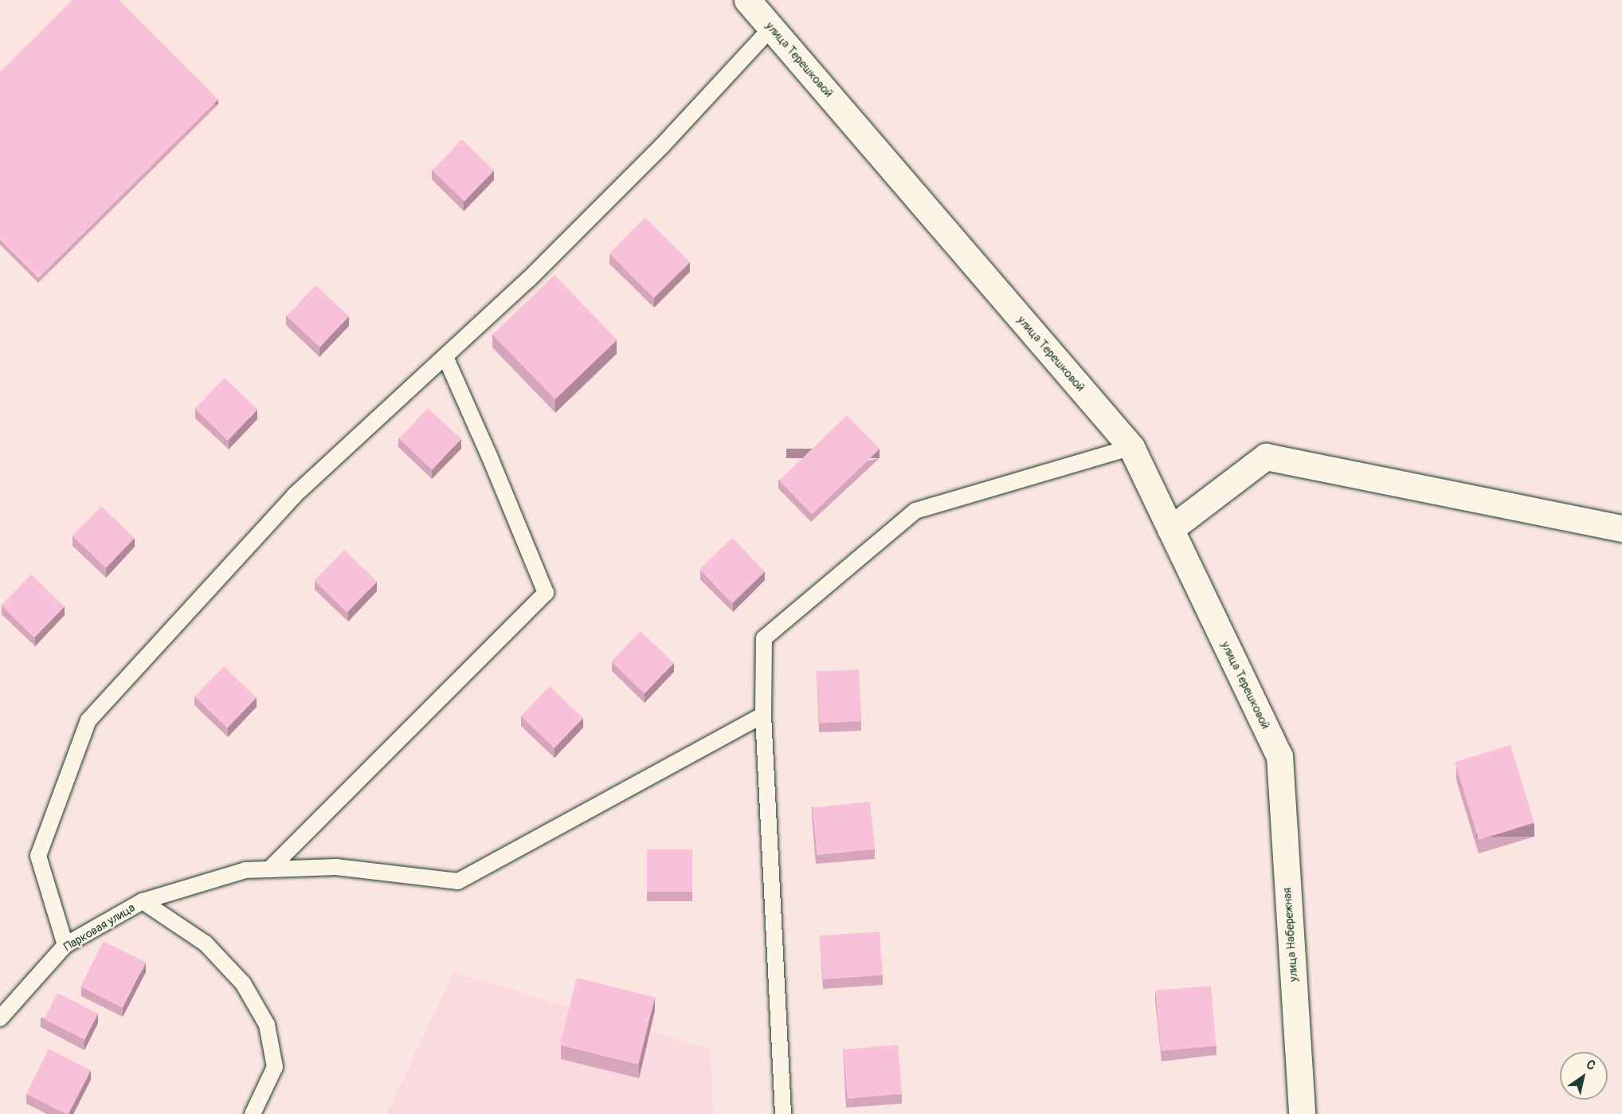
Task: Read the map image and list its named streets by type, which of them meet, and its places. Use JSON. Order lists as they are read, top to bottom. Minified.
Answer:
{"streets":{"street":["улица Терешковой","улица Набережная"],"lane":["Парковая улица"]},"crossings":[["улица Терешковой","улица Набережная"]],"north":"top right"}
